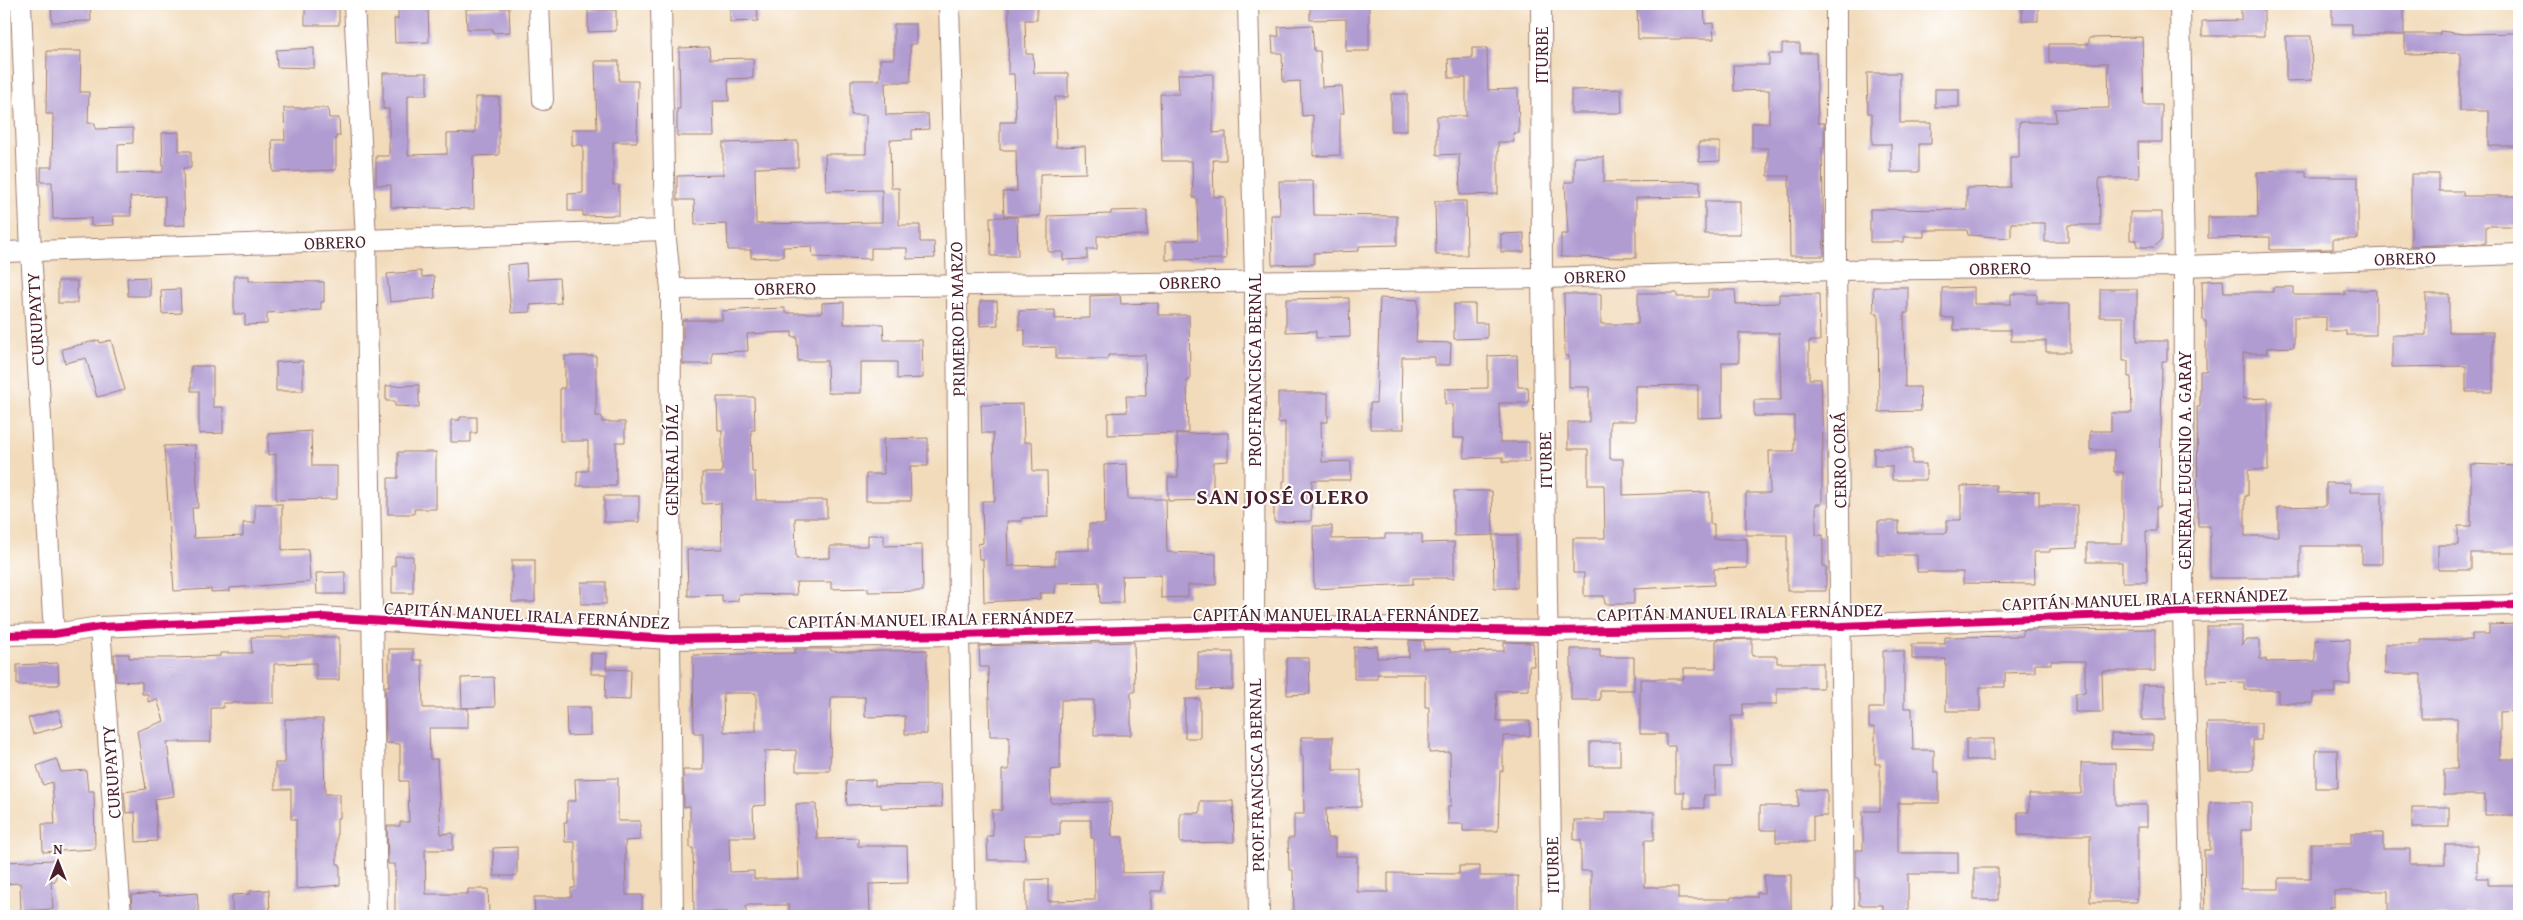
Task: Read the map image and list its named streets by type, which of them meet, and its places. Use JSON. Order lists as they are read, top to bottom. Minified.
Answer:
{"streets":{"street":["ITURBE","OBRERO","CURUPAYTY","PRIMERO DE MARZO","PROF.FRANCISCA BERNAL","GENERAL DÍAZ","CERRO CORÁ","GENERAL EUGENIO A. GARAY","CAPITÁN MANUEL IRALA FERNÁNDEZ"]},"crossings":[["ITURBE","OBRERO"],["ITURBE","CAPITÁN MANUEL IRALA FERNÁNDEZ"],["OBRERO","CURUPAYTY"],["OBRERO","PRIMERO DE MARZO"],["OBRERO","PROF.FRANCISCA BERNAL"],["OBRERO","GENERAL DÍAZ"],["OBRERO","CERRO CORÁ"],["OBRERO","GENERAL EUGENIO A. GARAY"],["CURUPAYTY","CAPITÁN MANUEL IRALA FERNÁNDEZ"],["PRIMERO DE MARZO","CAPITÁN MANUEL IRALA FERNÁNDEZ"],["PROF.FRANCISCA BERNAL","CAPITÁN MANUEL IRALA FERNÁNDEZ"],["GENERAL DÍAZ","CAPITÁN MANUEL IRALA FERNÁNDEZ"],["CERRO CORÁ","CAPITÁN MANUEL IRALA FERNÁNDEZ"],["GENERAL EUGENIO A. GARAY","CAPITÁN MANUEL IRALA FERNÁNDEZ"]],"districts":["SAN JOSÉ OLERO"],"north":"top"}
